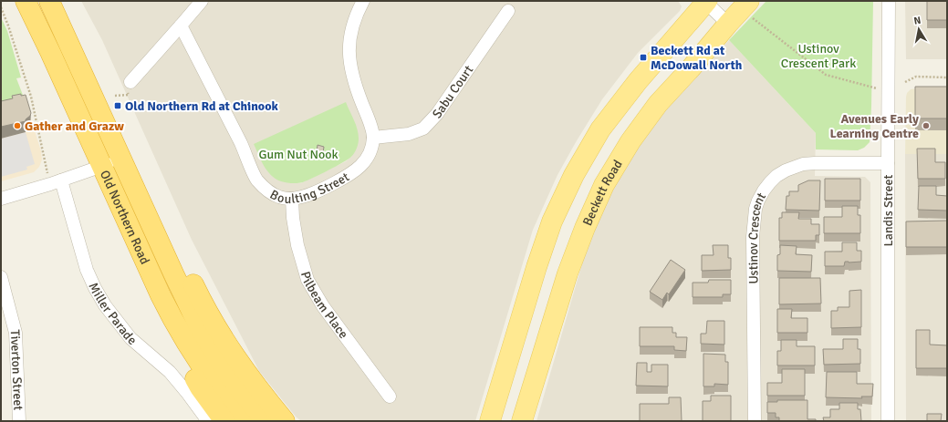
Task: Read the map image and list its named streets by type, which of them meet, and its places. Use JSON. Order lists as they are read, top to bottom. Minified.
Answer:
{"streets":{"highway":["Old Northern Road"],"main road":["Beckett Road"],"street":["Sabu Court","Boulting Street","Landis Street","Ustinov Crescent","Pilbeam Place","Miller Parade","Tiverton Street"]},"crossings":[["Sabu Court","Boulting Street"],["Boulting Street","Pilbeam Place"],["Landis Street","Ustinov Crescent"]],"parks":["Ustinov Crescent Park","Gum Nut Nook"],"places":{"transit":["Beckett Rd at McDowall North","Old Northern Rd at Chinook"],"other":["Gather and Grazw","Avenues Early Learning Centre"]},"north":"top"}
